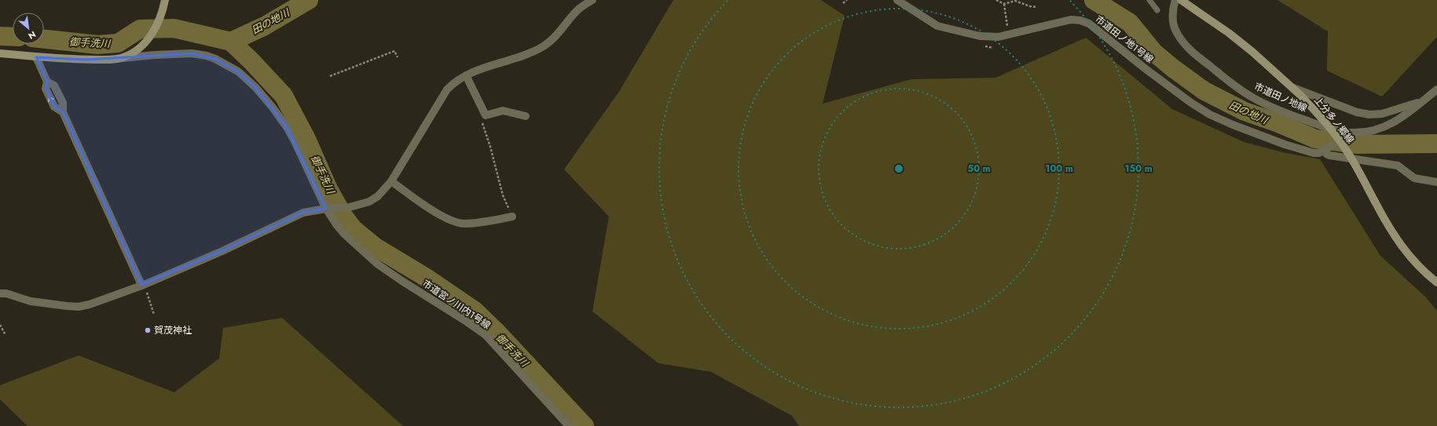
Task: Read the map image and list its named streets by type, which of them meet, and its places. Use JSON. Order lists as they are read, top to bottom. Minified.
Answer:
{"streets":{"main road":["上分多ノ郷線"],"street":["市道田ノ地1号線","市道田ノ地線","市道宮ノ川内1号線"]},"crossings":[["市道田ノ地1号線","市道田ノ地線"]],"water":["田の地川","御手洗川"],"places":["賀茂神社"],"north":"bottom right","rings":["50 m","100 m","150 m"]}
